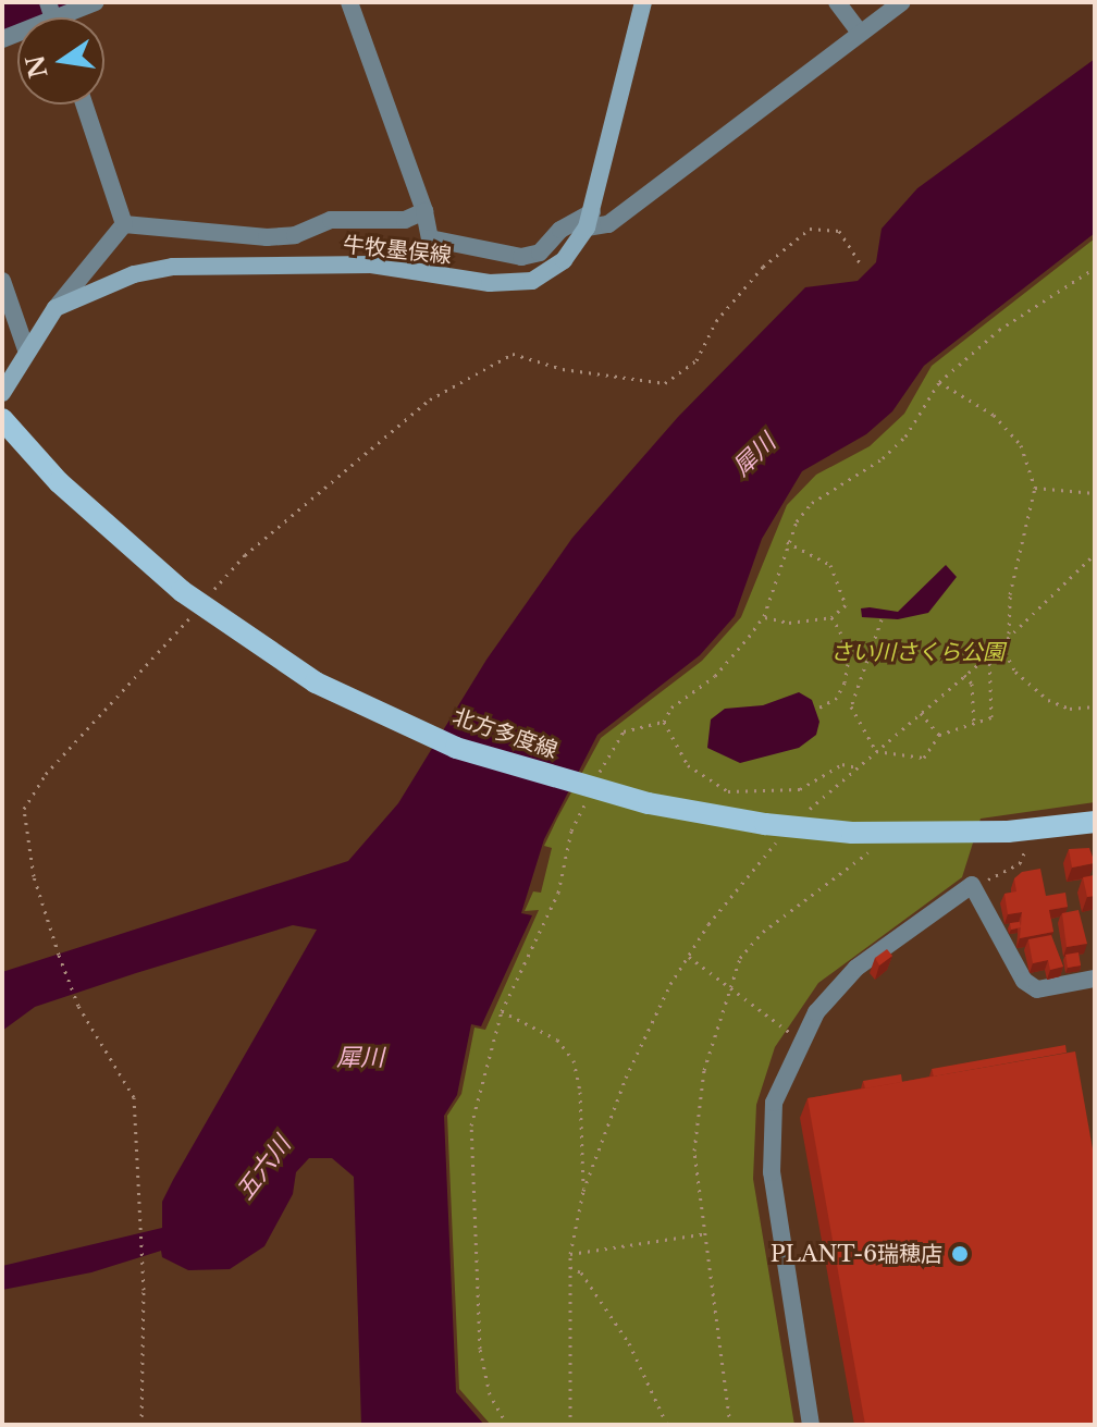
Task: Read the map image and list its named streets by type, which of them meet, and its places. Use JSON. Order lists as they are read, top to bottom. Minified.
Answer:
{"streets":{"main road":["牛牧墨俣線","北方多度線"]},"water":["犀川","五六川"],"parks":["さい川さくら公園"],"places":["PLANT-6瑞穂店"],"north":"left"}
